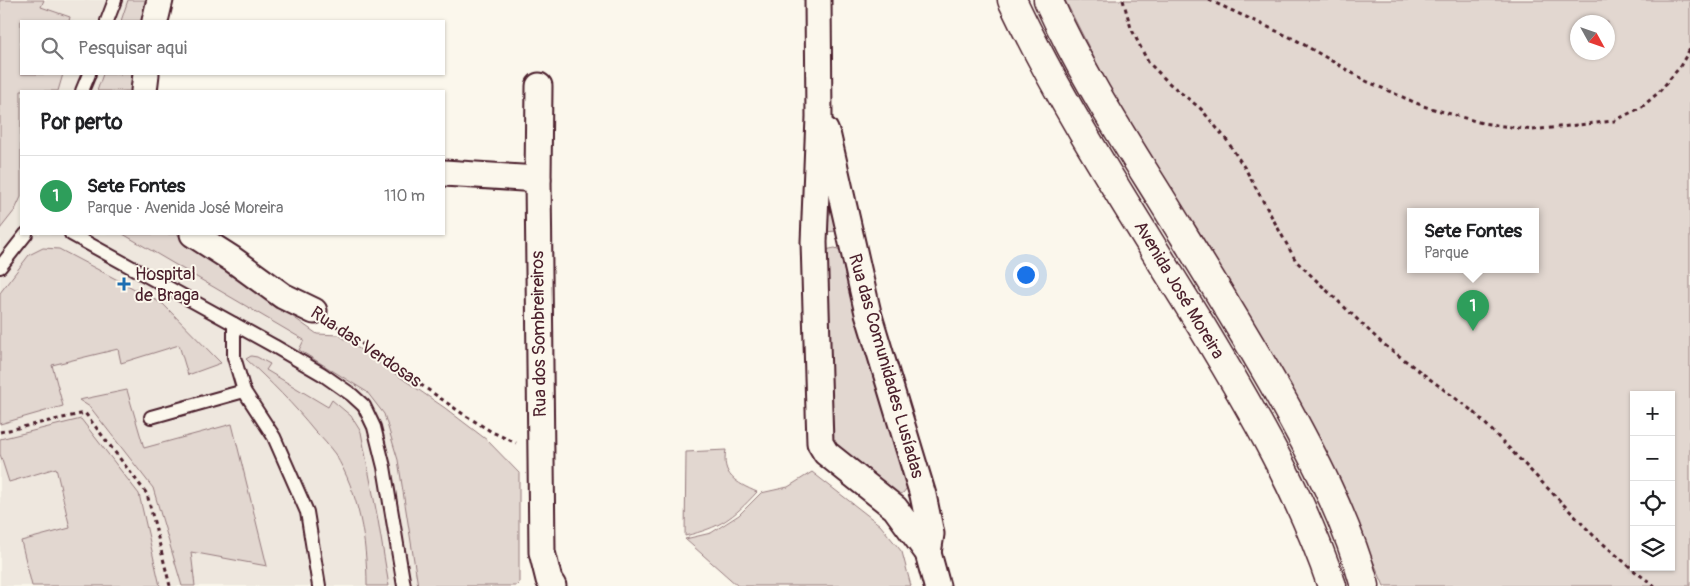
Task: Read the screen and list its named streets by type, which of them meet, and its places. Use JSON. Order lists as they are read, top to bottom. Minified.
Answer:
{"streets":{"street":["Avenida José Moreira","Rua dos Sombreireiros","Rua das Verdosas","Rua das Comunidades Lusíadas"]},"crossings":[["Rua dos Sombreireiros","Rua das Verdosas"]],"places":{"health":["Hospital de Braga"]},"north":"bottom right","page":{"search":"Pesquisar aqui","heading":"Por perto","list":[{"mark":"1","name":"Sete Fontes","note":"Parque · Avenida José Moreira","value":"110 m"}],"popup":["Sete Fontes","Parque"],"pins":"1","map_buttons":["+","−"]}}
